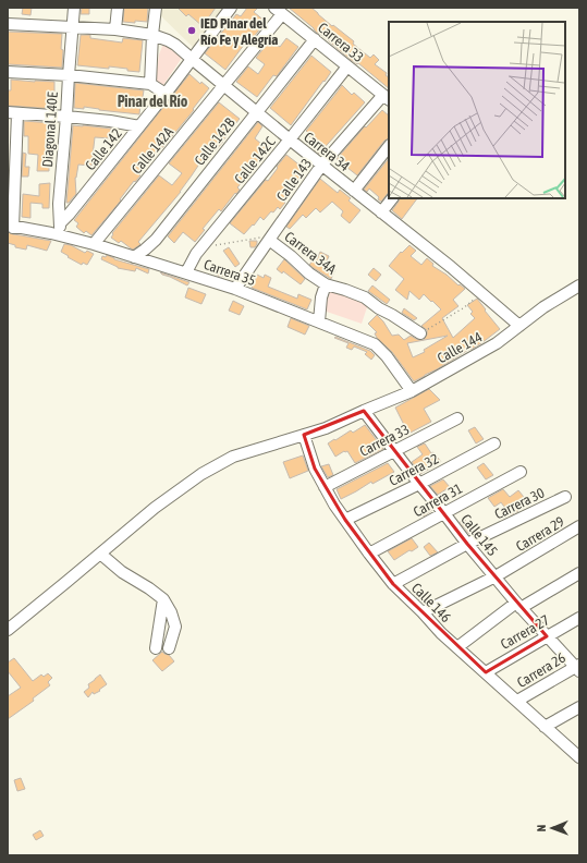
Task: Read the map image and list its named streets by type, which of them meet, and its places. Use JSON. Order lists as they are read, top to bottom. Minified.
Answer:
{"streets":{"street":["Carrera 33","Diagonal 140E","Calle 142B","Calle 142","Calle 142A","Carrera 34","Calle 142C","Calle 143","Carrera 34A","Carrera 35","Calle 144","Carrera 32","Carrera 31","Carrera 30","Carrera 29","Calle 145","Calle 146","Carrera 27","Carrera 26"]},"crossings":[["Carrera 33","Calle 142B"],["Carrera 33","Calle 142A"],["Carrera 33","Calle 142C"],["Carrera 33","Calle 143"],["Carrera 33","Calle 145"],["Carrera 33","Calle 146"],["Diagonal 140E","Calle 142"],["Diagonal 140E","Carrera 34"],["Diagonal 140E","Carrera 35"],["Calle 142B","Carrera 34"],["Calle 142B","Carrera 35"],["Calle 142","Carrera 34"],["Calle 142A","Carrera 34"],["Calle 142A","Carrera 35"],["Carrera 34","Calle 142C"],["Carrera 34","Calle 143"],["Carrera 34","Calle 144"],["Calle 142C","Carrera 35"],["Calle 143","Carrera 34A"],["Calle 143","Carrera 35"],["Carrera 35","Calle 144"],["Carrera 32","Calle 145"],["Carrera 32","Calle 146"],["Carrera 31","Calle 145"],["Carrera 31","Calle 146"],["Carrera 30","Calle 145"],["Carrera 30","Calle 146"],["Carrera 29","Calle 145"],["Carrera 29","Calle 146"],["Calle 145","Carrera 27"],["Calle 145","Carrera 26"],["Calle 146","Carrera 27"],["Calle 146","Carrera 26"]],"districts":["Pinar del Río"],"places":["IED Pinar del Río Fe y Alegría"],"north":"left"}
